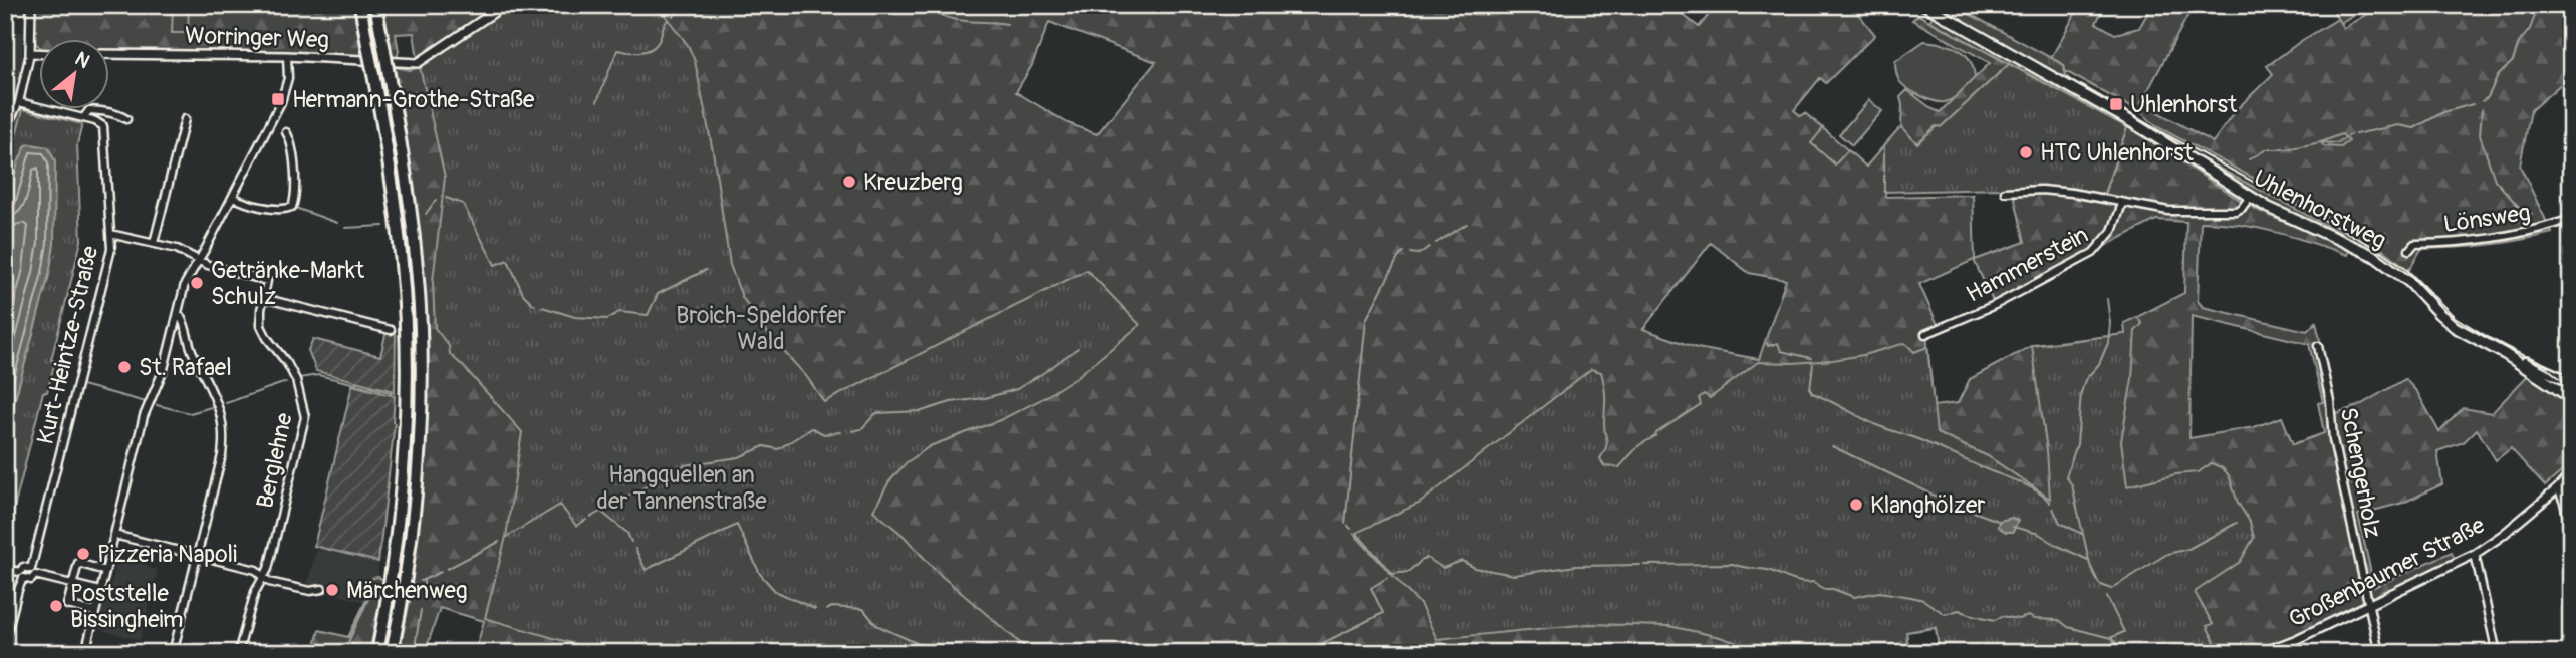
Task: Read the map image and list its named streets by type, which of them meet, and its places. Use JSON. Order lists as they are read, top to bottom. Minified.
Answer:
{"streets":{"main road":["Uhlenhorstweg"],"street":["Worringer Weg","Lönsweg","Hammerstein","Kurt-Heintze-Straße","Berglehne","Schengerholz","Großenbaumer Straße"]},"crossings":[["Schengerholz","Großenbaumer Straße"]],"parks":["Broich-Speldorfer Wald","Hangquellen an der Tannenstraße"],"places":{"transit":["Hermann-Grothe-Straße","Uhlenhorst"],"other":["HTC Uhlenhorst","Kreuzberg","Getränke-Markt Schulz","St. Rafael","Klanghölzer","Pizzeria Napoli","Märchenweg","Poststelle Bissingheim"]},"north":"top right"}
